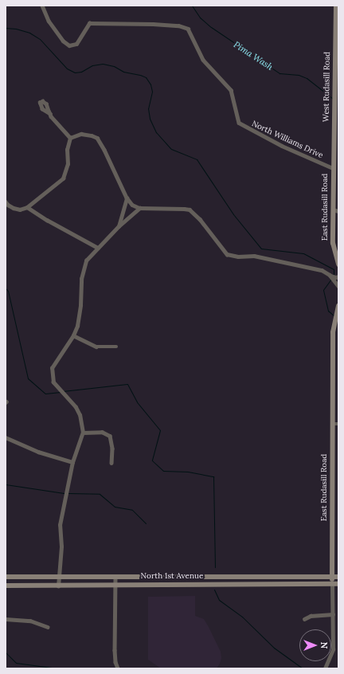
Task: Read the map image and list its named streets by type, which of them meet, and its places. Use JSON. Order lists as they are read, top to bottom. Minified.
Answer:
{"streets":{"main road":["West Rudasill Road","East Rudasill Road","North 1st Avenue"],"street":["North Williams Drive"]},"crossings":[["West Rudasill Road","North Williams Drive"],["West Rudasill Road","East Rudasill Road"],["North Williams Drive","East Rudasill Road"],["East Rudasill Road","North 1st Avenue"]],"water":["Pima Wash"],"north":"right"}
